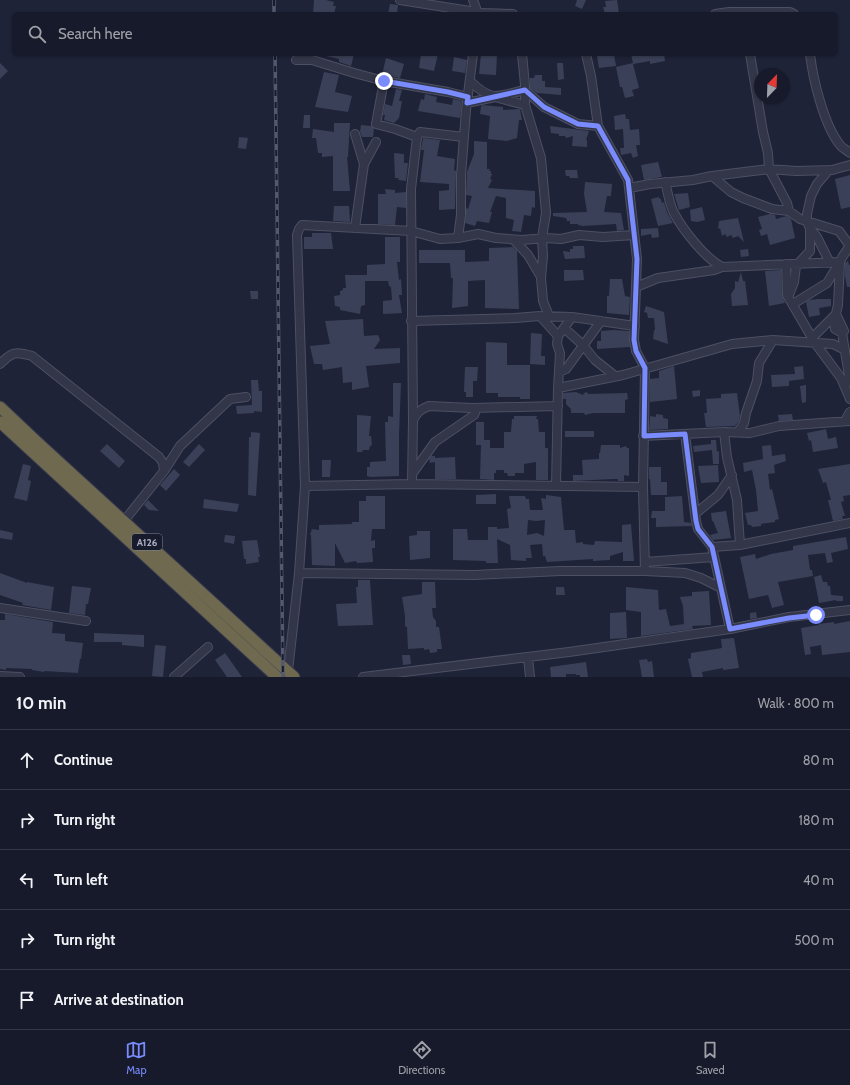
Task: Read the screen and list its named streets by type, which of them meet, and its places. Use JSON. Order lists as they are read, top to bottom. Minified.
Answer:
{"streets":{"highway":["A126"]},"north":"top right","page":{"search":"Search here","heading":["10 min","Walk · 800 m"],"list":[["Continue","80 m"],["Turn right","180 m"],["Turn left","40 m"],["Turn right","500 m"],"Arrive at destination"],"nav":["Map","Directions","Saved"]}}
